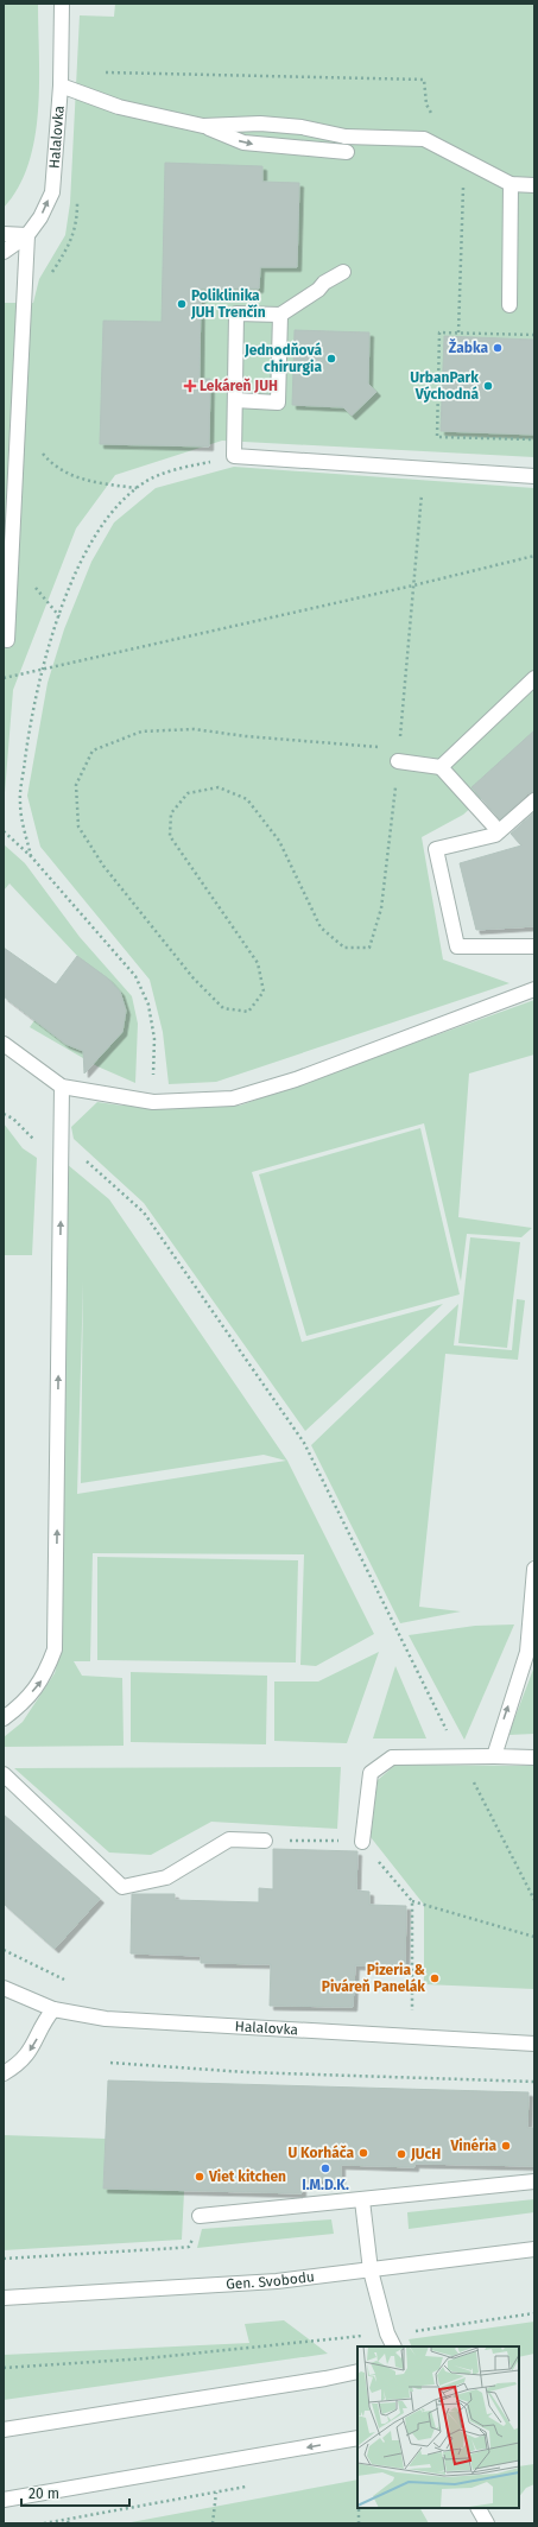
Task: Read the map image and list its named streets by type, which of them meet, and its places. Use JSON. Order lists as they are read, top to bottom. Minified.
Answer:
{"streets":{"street":["Halalovka","Gen. Svobodu"]},"places":{"other":["Poliklinika JUH Trenčín","Žabka","Jednodňová chirurgia","UrbanPark Východná","Pizeria & Piváreň Panelák","Vinéria","U Korháča","JUcH","I.M.D.K.","Viet kitchen"],"health":["Lekáreň JUH"]},"scale_bar":"20 m"}
